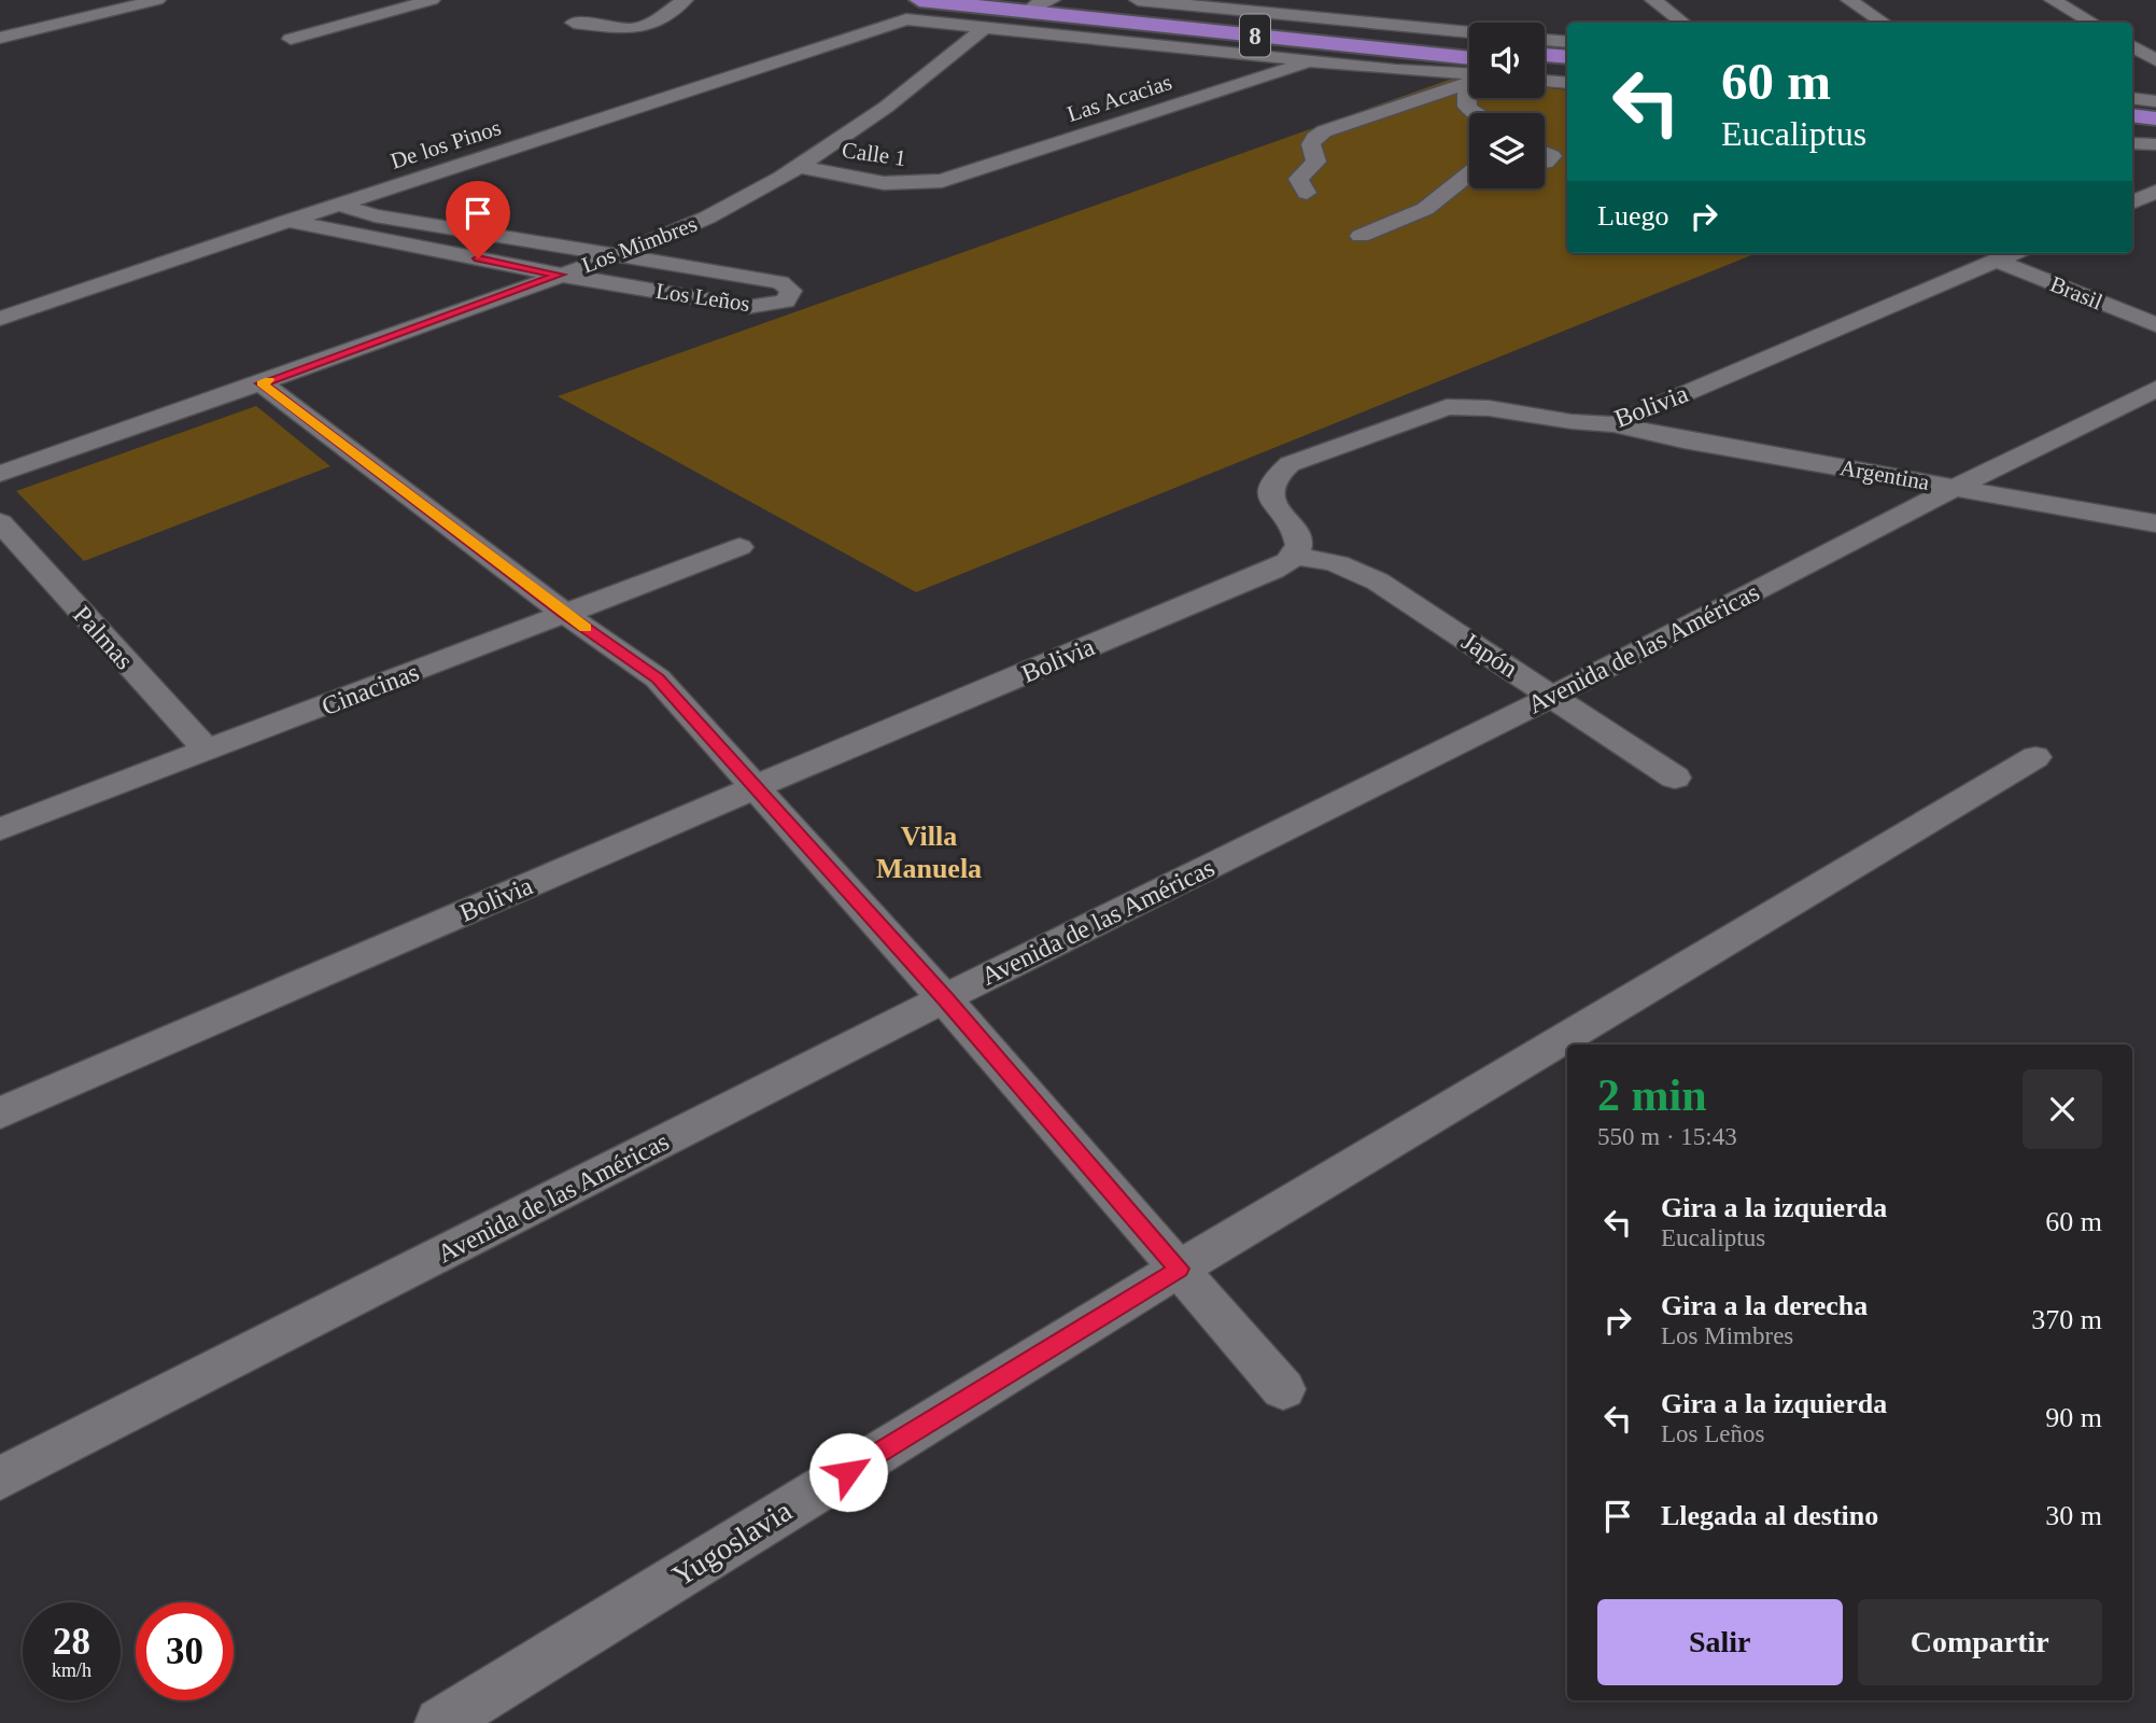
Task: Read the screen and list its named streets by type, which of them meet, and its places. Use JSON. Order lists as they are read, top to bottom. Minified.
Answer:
{"streets":{"highway":["8"],"street":["Las Acacias","De los Pinos","Calle 1","Los Mimbres","Brasil","Los Leños","Bolivia","Argentina","Palmas","Avenida de las Américas","Japón","Cinacinas","Yugoslavia"]},"crossings":[["Las Acacias","Calle 1"],["De los Pinos","Los Mimbres"],["De los Pinos","Los Leños"],["Calle 1","Los Mimbres"],["Los Mimbres","Los Leños"],["Brasil","Bolivia"],["Bolivia","Argentina"],["Bolivia","Japón"],["Argentina","Avenida de las Américas"],["Palmas","Cinacinas"],["Avenida de las Américas","Japón"]],"districts":["Villa Manuela"],"page":{"turn":["60 m","Eucaliptus"],"then":"Luego","heading":["2 min","550 m · 15:43"],"list":[{"name":"Gira a la izquierda","note":"Eucaliptus","value":"60 m"},{"name":"Gira a la derecha","note":"Los Mimbres","value":"370 m"},{"name":"Gira a la izquierda","note":"Los Leños","value":"90 m"},{"name":"Llegada al destino","value":"30 m"}],"buttons":["Salir","Compartir"],"speed":"28 km/h","limit":"30"}}
